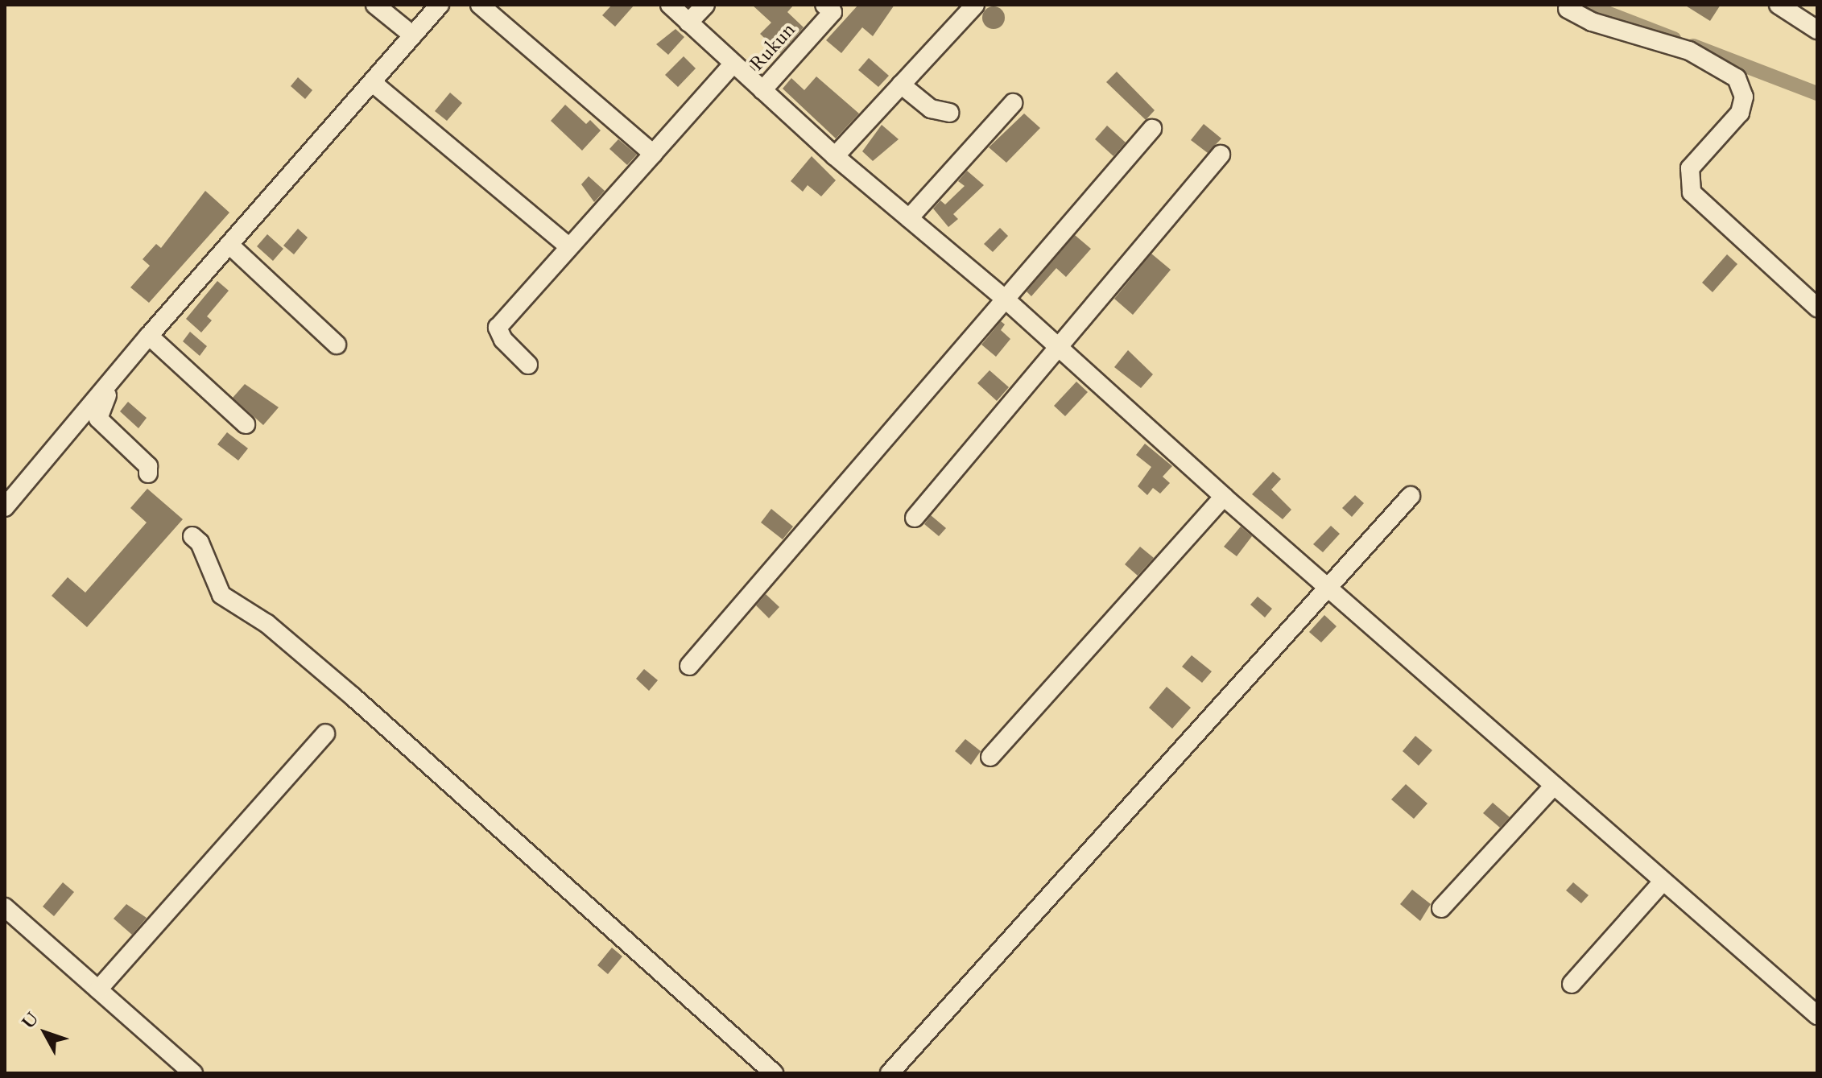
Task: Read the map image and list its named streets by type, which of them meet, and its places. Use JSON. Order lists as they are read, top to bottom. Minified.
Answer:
{"streets":{"street":["Rukun"]},"north":"top left"}
